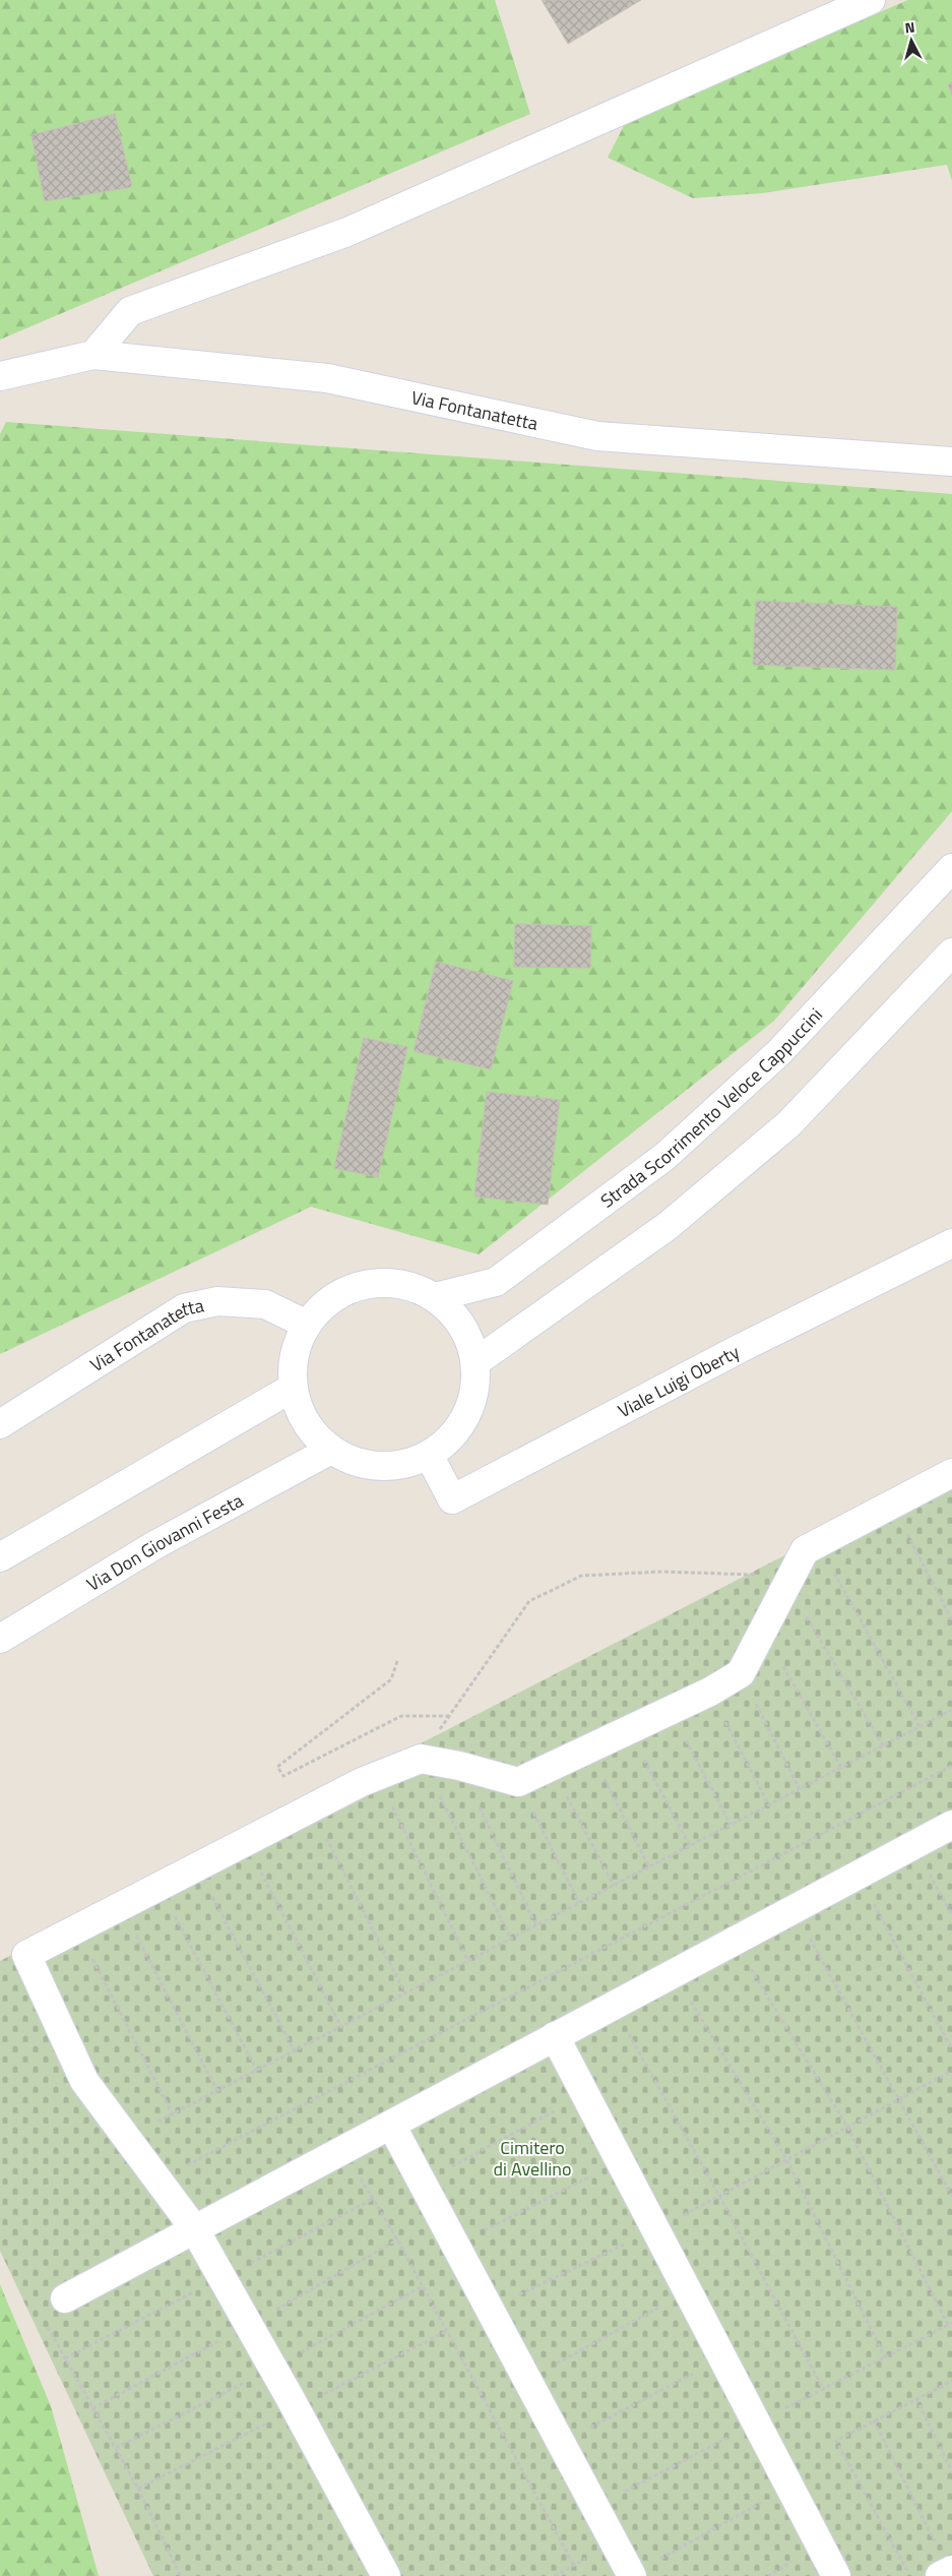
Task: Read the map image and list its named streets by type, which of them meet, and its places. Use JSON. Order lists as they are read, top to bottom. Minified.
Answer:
{"streets":{"street":["Via Fontanatetta","Strada Scorrimento Veloce Cappuccini","Viale Luigi Oberty","Via Don Giovanni Festa"]},"parks":["Cimitero di Avellino"],"north":"top"}
